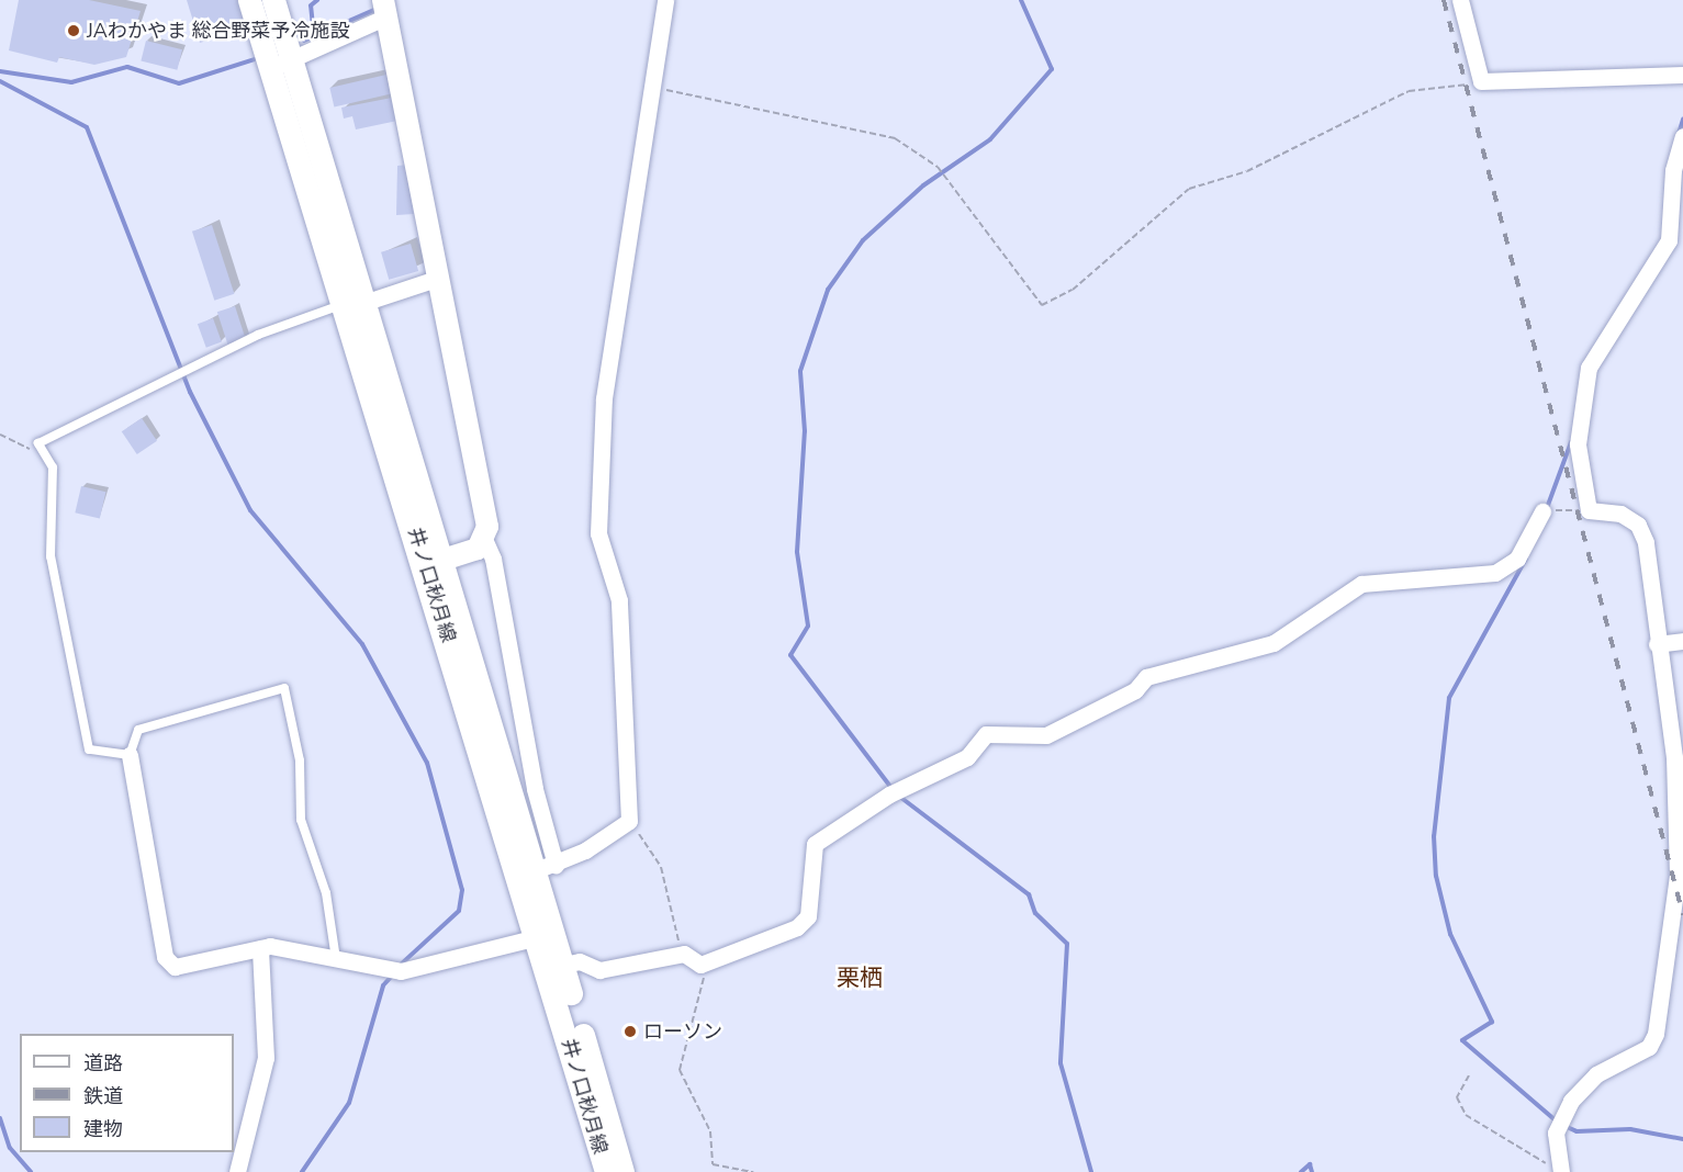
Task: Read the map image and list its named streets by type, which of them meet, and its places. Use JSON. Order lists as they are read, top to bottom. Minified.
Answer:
{"streets":{"main road":["井ノ口秋月線"]},"districts":["栗栖"],"places":["JAわかやま 総合野菜予冷施設","ローソン"],"legend":["道路","鉄道","建物"]}
